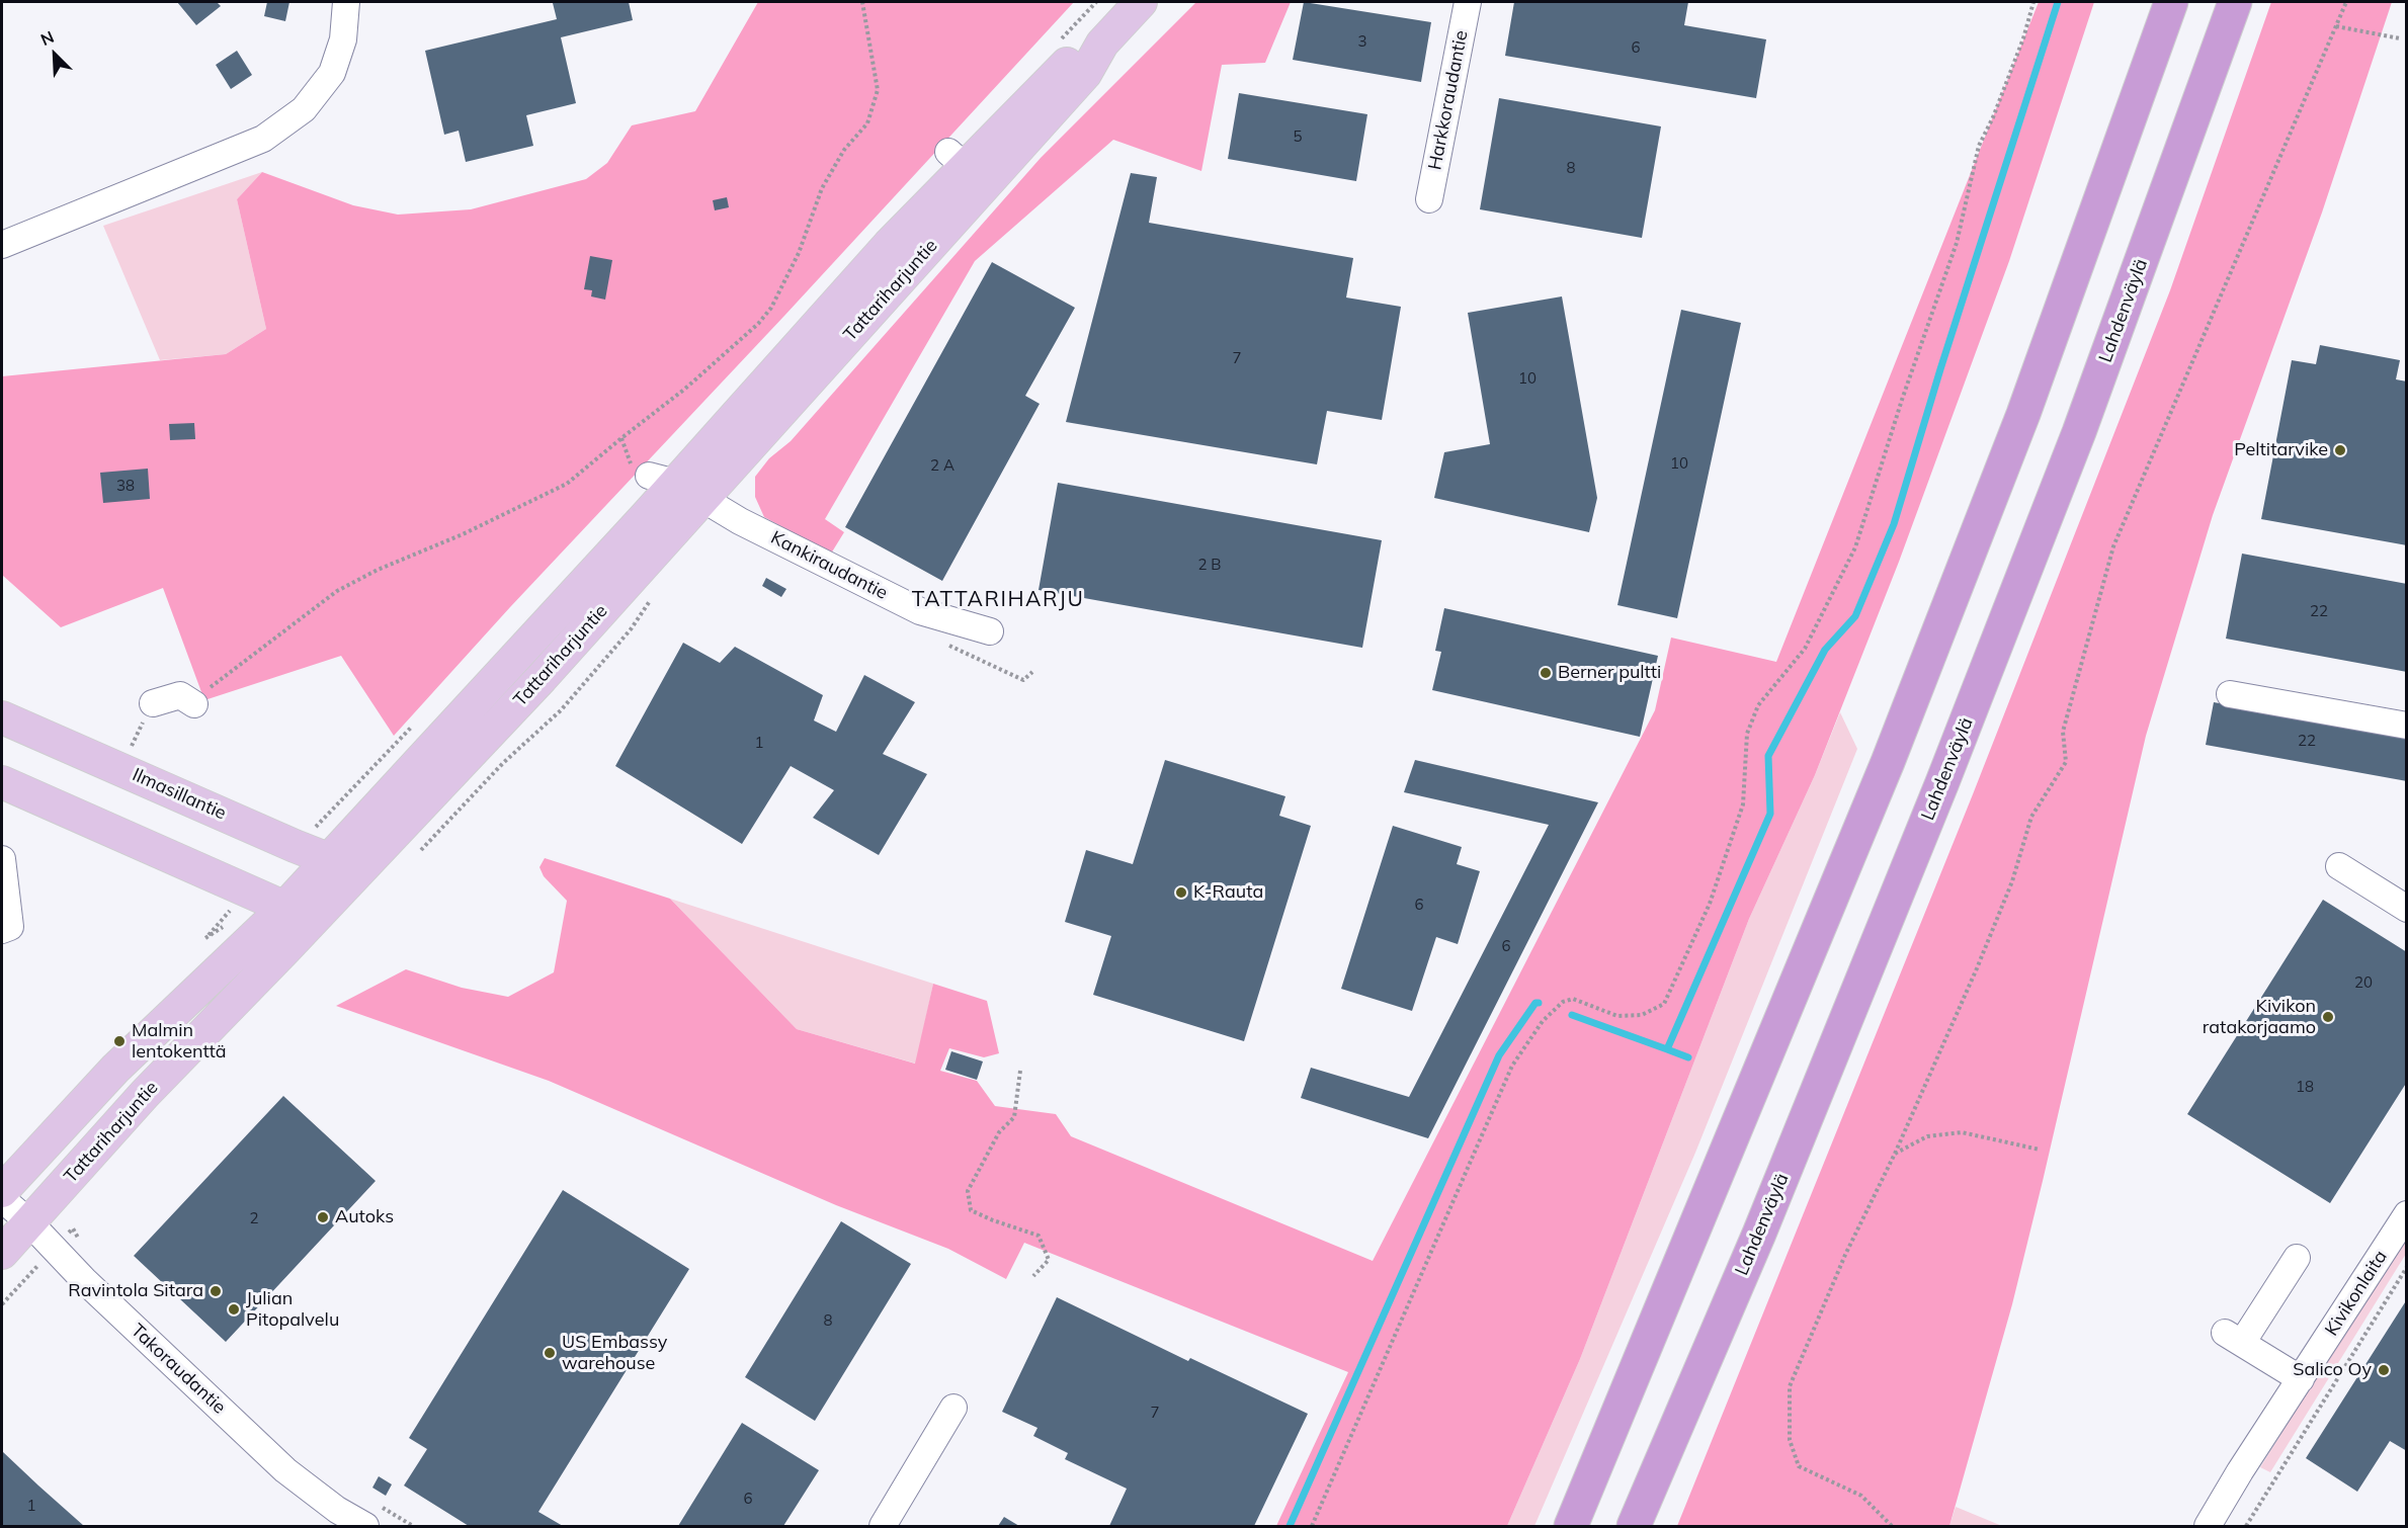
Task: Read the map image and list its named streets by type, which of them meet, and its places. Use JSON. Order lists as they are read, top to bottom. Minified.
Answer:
{"streets":{"highway":["Lahdenväylä"],"main road":["Tattariharjuntie","Ilmasillantie"],"street":["Harkkoraudantie","Kankiraudantie","Kivikonlaita","Takoraudantie"]},"crossings":[["Tattariharjuntie","Kankiraudantie"],["Tattariharjuntie","Ilmasillantie"],["Tattariharjuntie","Takoraudantie"]],"districts":["TATTARIHARJU"],"places":["Peltitarvike","Berner pultti","K-Rauta","Kivikon ratakorjaamo","Malmin lentokenttä","Autoks","Ravintola Sitara","Julian Pitopalvelu","US Embassy warehouse","Salico Oy"],"house_numbers":["3","6","5","8","7","10","10","2 A","38","2 B","22","22","1","6","6","20","18","2","8","7","6","1"],"north":"top left"}
